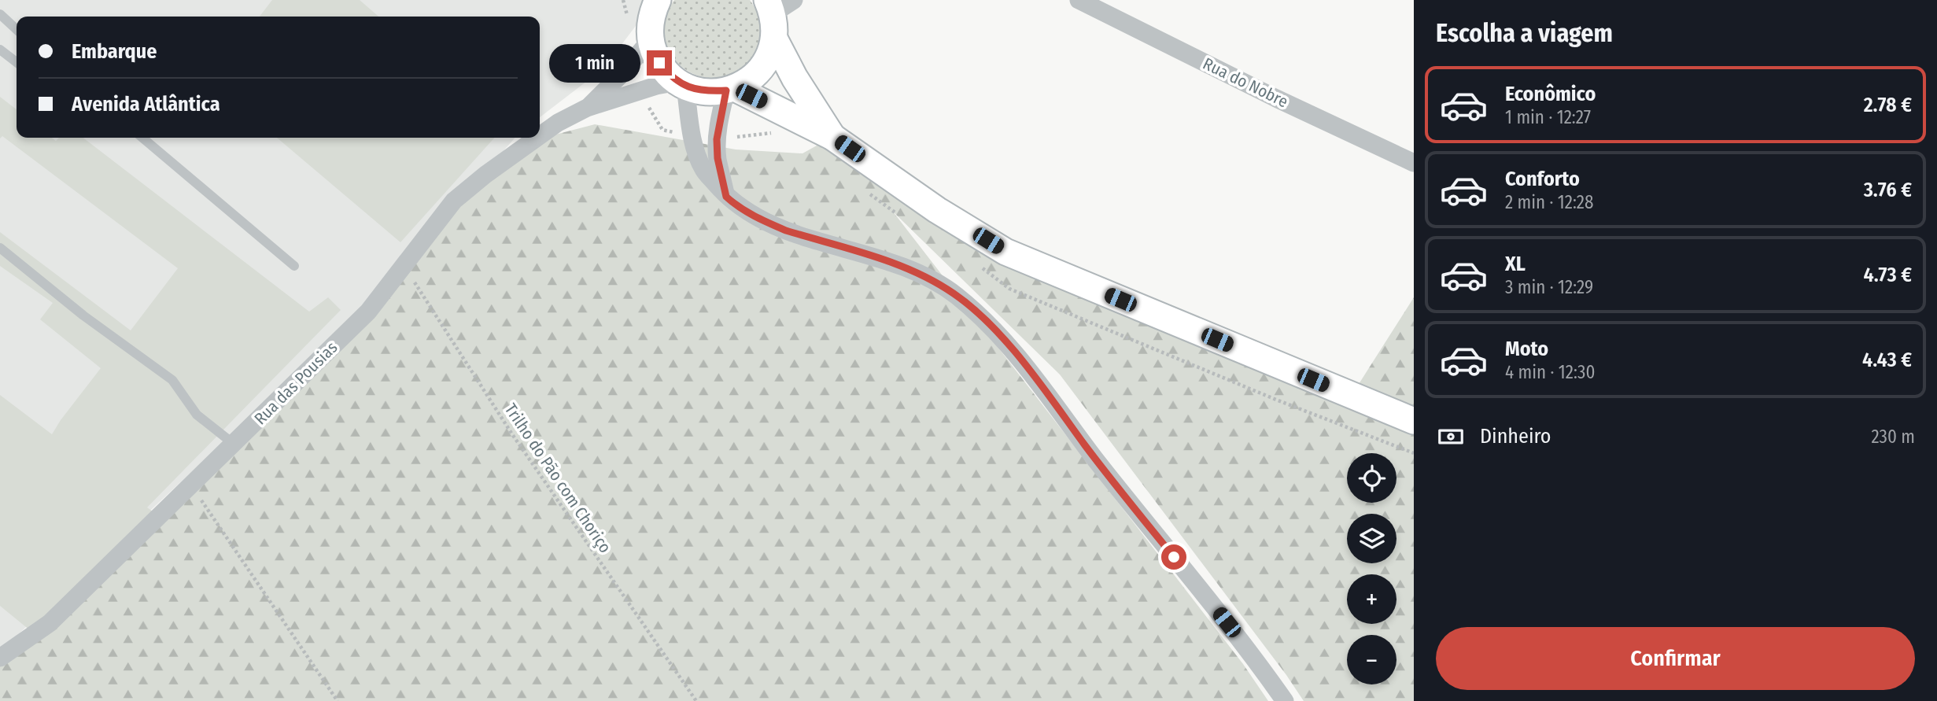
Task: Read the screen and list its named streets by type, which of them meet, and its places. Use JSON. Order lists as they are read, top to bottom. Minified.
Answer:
{"streets":{"street":["Rua do Nobre","Rua das Pousias"],"path":["Trilho do Pão com Choriço"]},"crossings":[["Rua das Pousias","Trilho do Pão com Choriço"]],"page":{"heading":"Escolha a viagem","banner":["Embarque","Avenida Atlântica"],"bubble":"1 min","list":[{"name":"Econômico","note":"1 min · 12:27","value":"2.78 €"},{"name":"Conforto","note":"2 min · 12:28","value":"3.76 €"},{"name":"XL","note":"3 min · 12:29","value":"4.73 €"},{"name":"Moto","note":"4 min · 12:30","value":"4.43 €"}],"pay":["Dinheiro","230 m"],"map_buttons":["+","−"],"buttons":"Confirmar"}}
